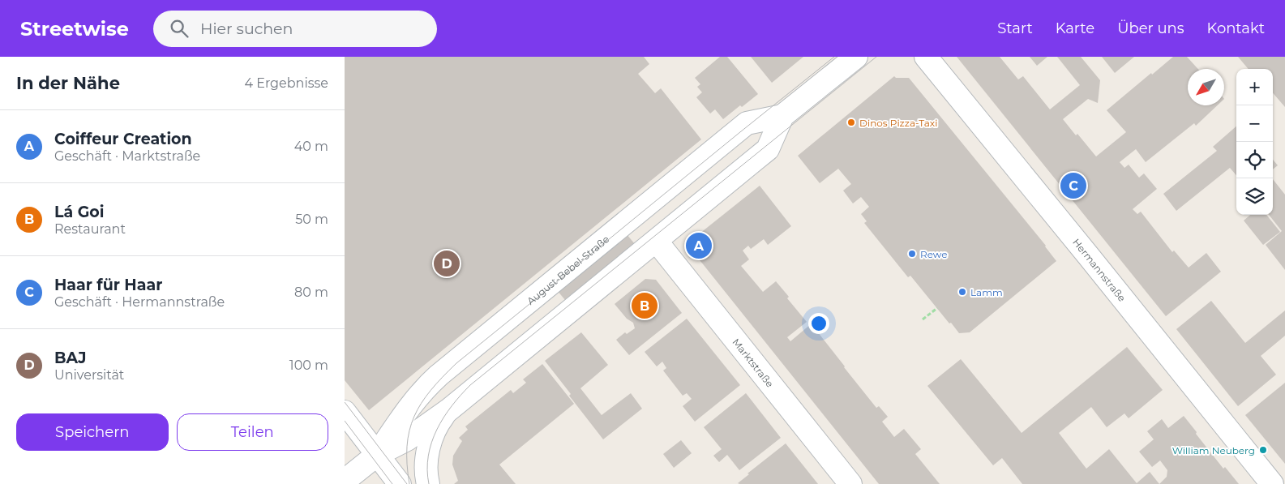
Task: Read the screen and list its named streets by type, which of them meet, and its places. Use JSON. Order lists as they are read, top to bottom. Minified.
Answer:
{"streets":{"street":["August-Bebel-Straße","Hermannstraße","Marktstraße"]},"crossings":[["August-Bebel-Straße","Marktstraße"]],"places":["Dinos Pizza-Taxi","Rewe","Lamm","William Neuberg"],"north":"bottom left","page":{"header":"Streetwise","search":"Hier suchen","nav":["Start","Karte","Über uns","Kontakt"],"heading":["In der Nähe","4 Ergebnisse"],"map_buttons":["+","−"],"list":[{"mark":"A","name":"Coiffeur Creation","note":"Geschäft · Marktstraße","value":"40 m"},{"mark":"B","name":"Lá Goi","note":"Restaurant","value":"50 m"},{"mark":"C","name":"Haar für Haar","note":"Geschäft · Hermannstraße","value":"80 m"},{"mark":"D","name":"BAJ","note":"Universität","value":"100 m"}],"pins":["C","A","D","B"],"buttons":["Speichern","Teilen"]}}
